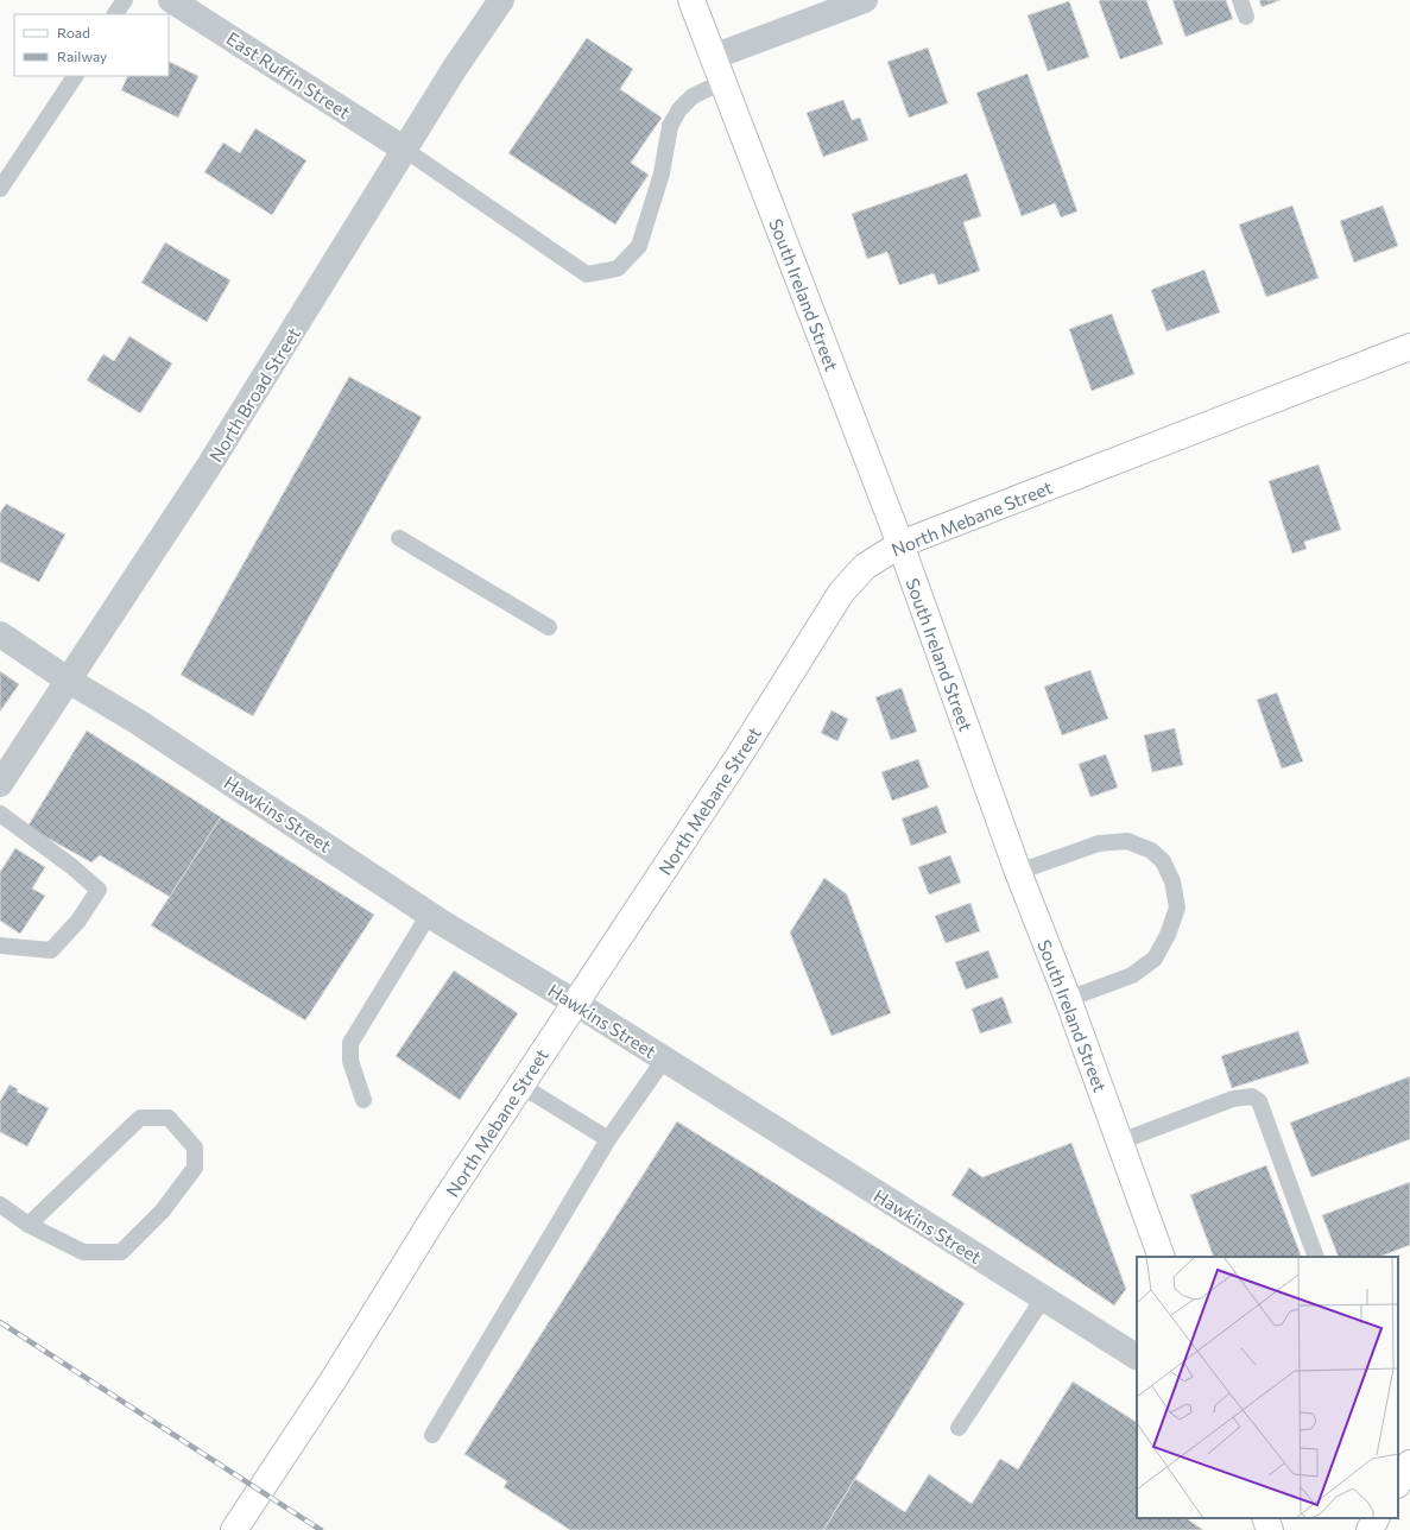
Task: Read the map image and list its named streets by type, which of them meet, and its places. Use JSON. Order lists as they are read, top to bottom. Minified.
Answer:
{"streets":{"street":["East Ruffin Street","South Ireland Street","North Broad Street","North Mebane Street","Hawkins Street"]},"crossings":[["East Ruffin Street","North Broad Street"],["South Ireland Street","North Mebane Street"],["North Broad Street","Hawkins Street"],["North Mebane Street","Hawkins Street"]],"legend":["Road","Railway"]}
